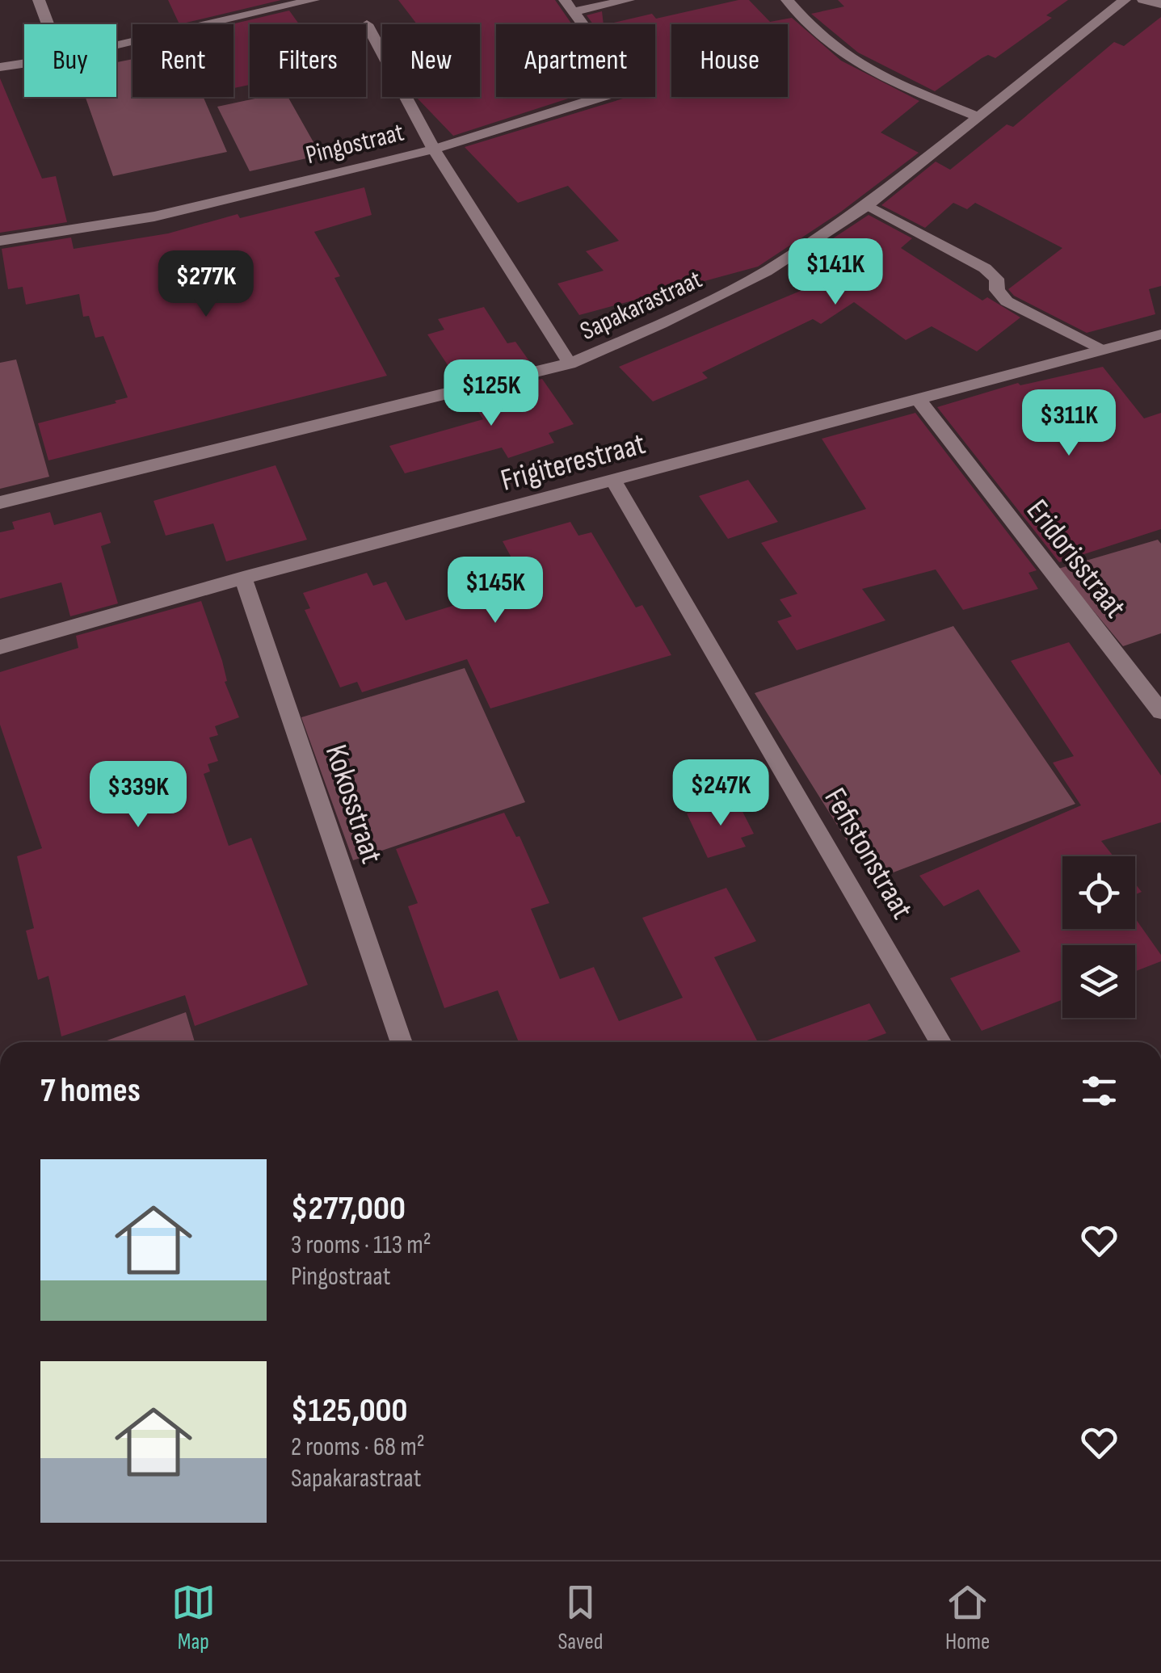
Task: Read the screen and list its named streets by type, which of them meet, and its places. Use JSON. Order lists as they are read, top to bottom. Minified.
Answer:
{"streets":{"street":["Pingostraat","Sapakarastraat","Frigiterestraat","Eridorisstraat","Kokosstraat","Fefistonstraat"]},"crossings":[["Frigiterestraat","Eridorisstraat"],["Frigiterestraat","Kokosstraat"],["Frigiterestraat","Fefistonstraat"]],"page":{"chip":["Buy","Rent","Filters","New","Apartment","House"],"price":["$141K","$277K","$125K","$311K","$145K","$247K","$339K"],"heading":"7 homes","list":[{"name":"$277,000","note":"3 rooms · 113 m² · Pingostraat"},{"name":"$125,000","note":"2 rooms · 68 m² · Sapakarastraat"}],"tabs":["Map","Saved","Home"]}}
